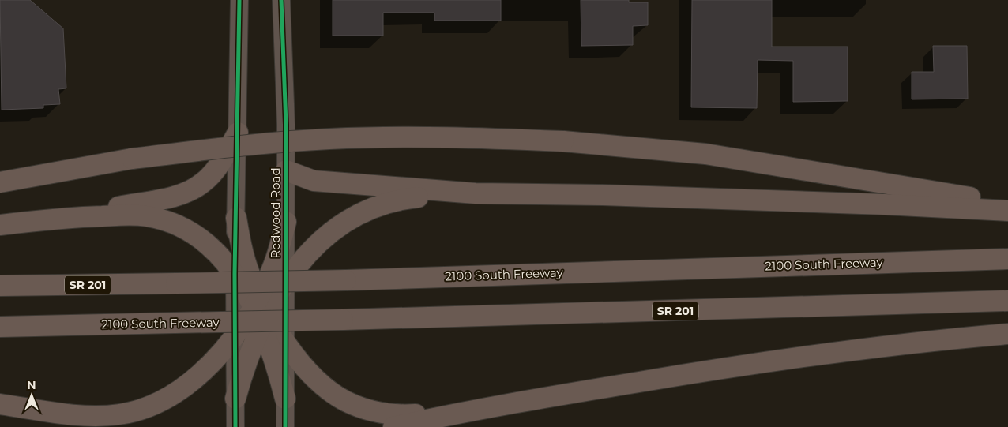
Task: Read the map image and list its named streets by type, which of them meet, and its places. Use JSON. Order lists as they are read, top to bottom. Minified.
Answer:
{"streets":{"highway":["2100 South Freeway","SR 201"],"main road":["Redwood Road"]},"north":"top"}
